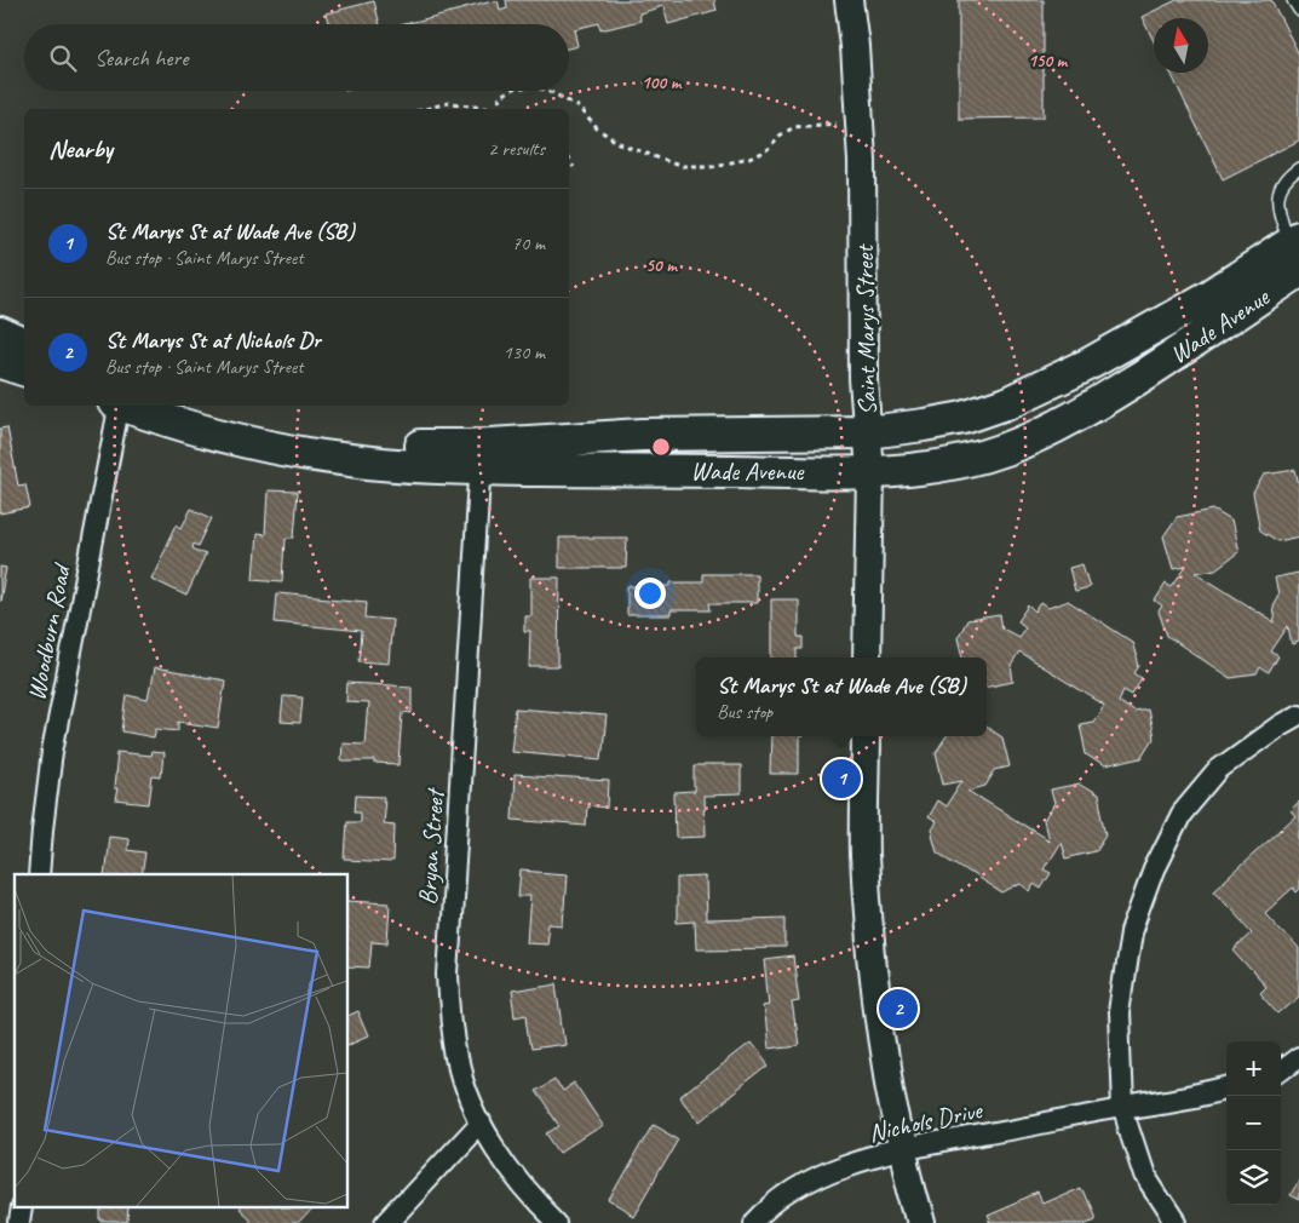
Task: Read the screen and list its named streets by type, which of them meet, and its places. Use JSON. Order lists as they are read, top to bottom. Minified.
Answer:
{"streets":{"main road":["Wade Avenue","Saint Marys Street"],"street":["Woodburn Road","Bryan Street","Nichols Drive"]},"crossings":[["Wade Avenue","Saint Marys Street"],["Wade Avenue","Bryan Street"]],"north":"top","page":{"search":"Search here","heading":["Nearby","2 results"],"list":[{"mark":"1","name":"St Marys St at Wade Ave (SB)","note":"Bus stop · Saint Marys Street","value":"70 m"},{"mark":"2","name":"St Marys St at Nichols Dr","note":"Bus stop · Saint Marys Street","value":"130 m"}],"popup":["St Marys St at Wade Ave (SB)","Bus stop"],"pins":["1","2"],"map_buttons":["+","−"]},"rings":["150 m","100 m","50 m"]}
